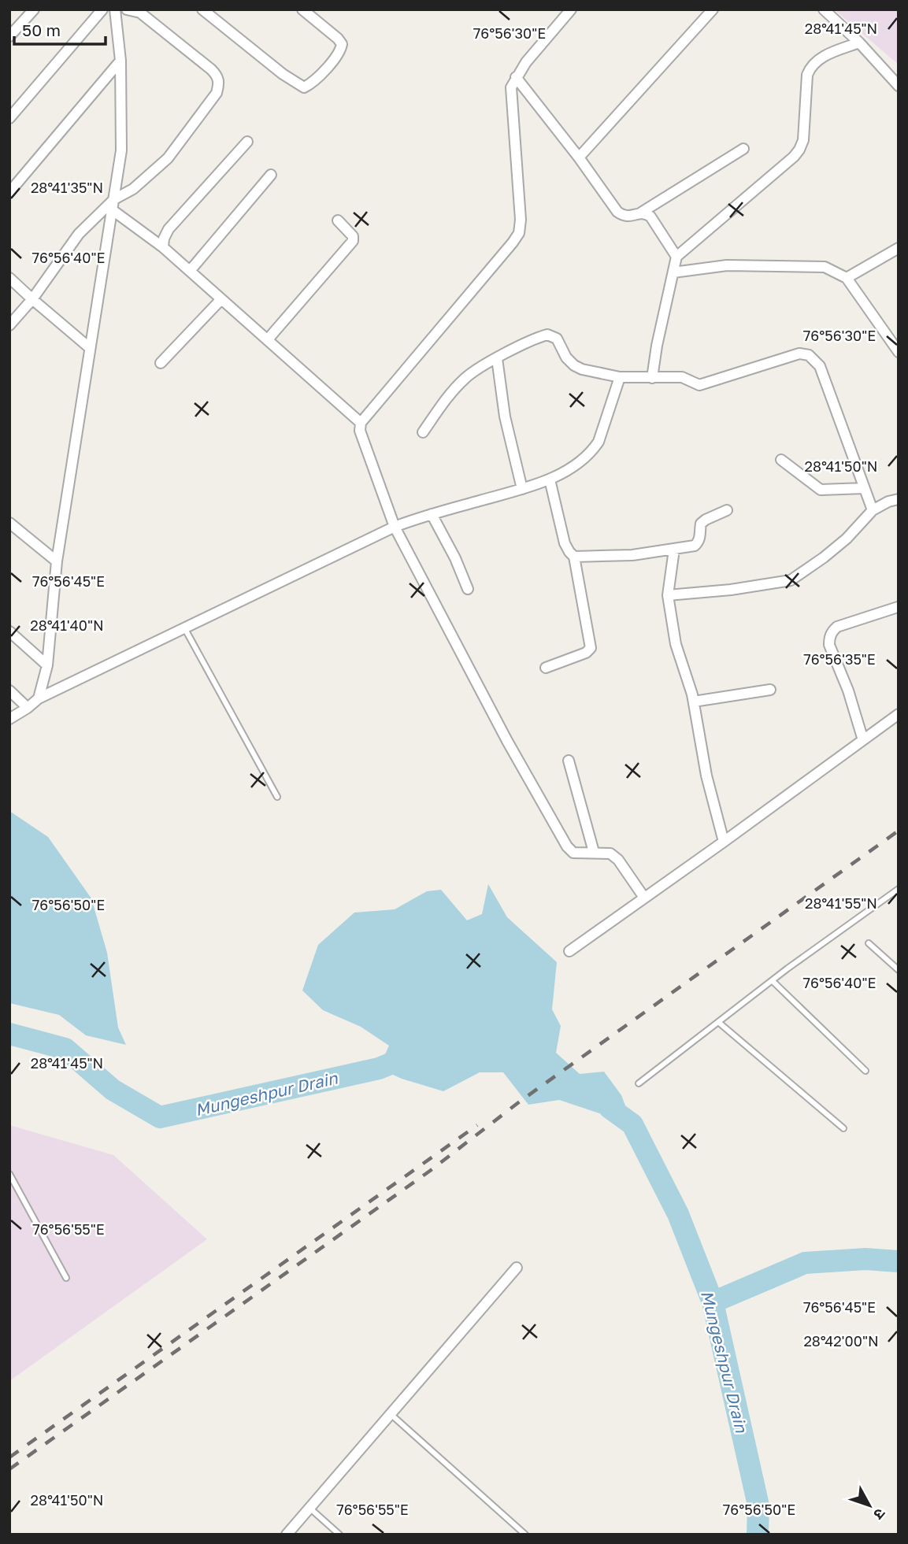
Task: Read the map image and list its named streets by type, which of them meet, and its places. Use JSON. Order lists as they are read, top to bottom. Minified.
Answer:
{"water":["Mungeshpur Drain"],"scale_bar":"50 m","north":"bottom right","coordinates":["28°41'45\"N","76°56'30\"E","28°41'35\"N","76°56'40\"E","28°41'50\"N","76°56'45\"E","28°41'40\"N","76°56'35\"E","28°41'55\"N","76°56'50\"E","76°56'55\"E","28°42'00\"N"]}
